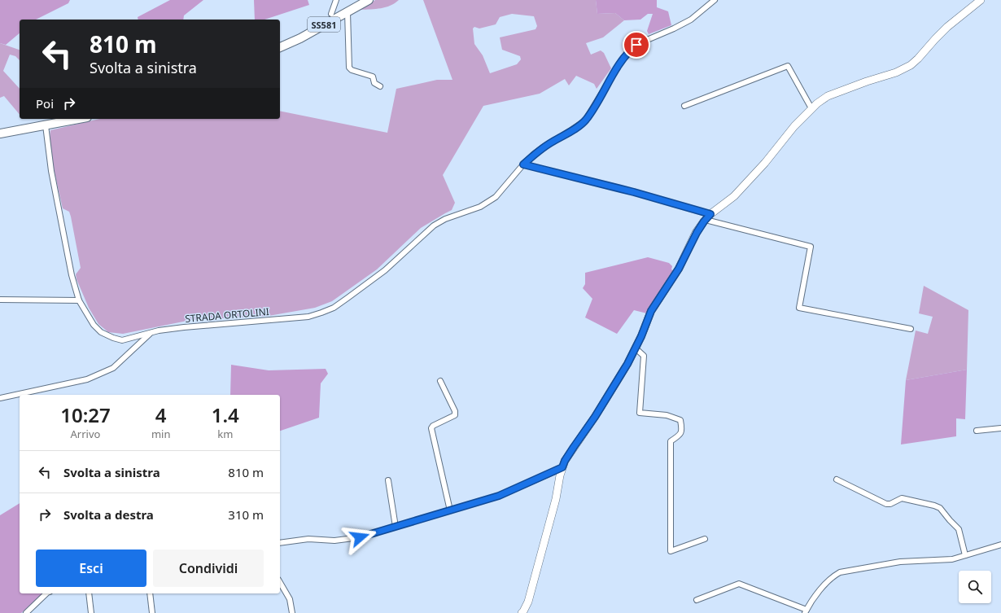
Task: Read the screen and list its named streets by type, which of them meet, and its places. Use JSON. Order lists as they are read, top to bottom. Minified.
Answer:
{"streets":{"main road":["SS581"],"street":["STRADA ORTOLINI"]},"page":{"turn":["810 m","Svolta a sinistra"],"then":"Poi","eta":["10:27","Arrivo","4","min","1.4","km"],"list":[{"name":"Svolta a sinistra","value":"810 m"},{"name":"Svolta a destra","value":"310 m"}],"buttons":["Esci","Condividi"]}}
